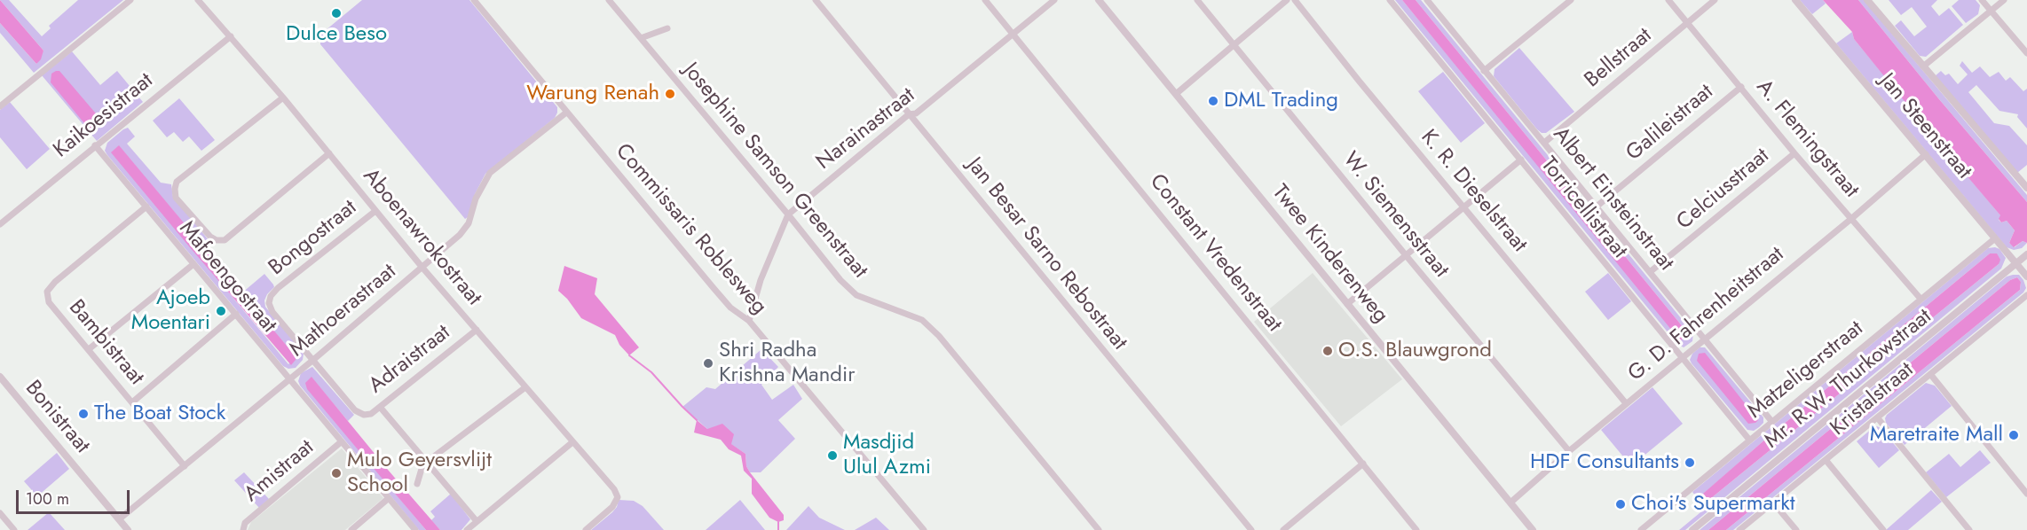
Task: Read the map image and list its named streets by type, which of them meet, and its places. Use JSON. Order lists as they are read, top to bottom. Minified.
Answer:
{"streets":{"street":["Bellstraat","Kaikoesistraat","Galileistraat","Jan Steenstraat","Narainastraat","A. Flemingstraat","Josephine Samson Greenstraat","Celciusstraat","K. R. Dieselstraat","Albert Einsteinstraat","Torricellistraat","W. Siemensstraat","Commissaris Roblesweg","Aboenawrokostraat","Bongostraat","Constant Vredenstraat","Jan Besar Sarno Rebostraat","Twee Kinderenweg","Mafoengostraat","Mathoerastraat","G. D. Fahrenheitstraat","Bambistraat","Adraistraat","Matzeligerstraat","Mr. R.W. Thurkowstraat","Kristalstraat","Bonistraat","Amistraat"]},"crossings":[["Bellstraat","A. Flemingstraat"],["Bellstraat","Albert Einsteinstraat"],["Kaikoesistraat","Aboenawrokostraat"],["Kaikoesistraat","Mafoengostraat"],["Galileistraat","A. Flemingstraat"],["Galileistraat","Albert Einsteinstraat"],["Jan Steenstraat","G. D. Fahrenheitstraat"],["Jan Steenstraat","Matzeligerstraat"],["Jan Steenstraat","Mr. R.W. Thurkowstraat"],["Narainastraat","Josephine Samson Greenstraat"],["Narainastraat","Commissaris Roblesweg"],["Narainastraat","Constant Vredenstraat"],["Narainastraat","Jan Besar Sarno Rebostraat"],["A. Flemingstraat","Celciusstraat"],["A. Flemingstraat","G. D. Fahrenheitstraat"],["A. Flemingstraat","Matzeligerstraat"],["Celciusstraat","Albert Einsteinstraat"],["K. R. Dieselstraat","G. D. Fahrenheitstraat"],["Albert Einsteinstraat","G. D. Fahrenheitstraat"],["Albert Einsteinstraat","Matzeligerstraat"],["Torricellistraat","G. D. Fahrenheitstraat"],["Torricellistraat","Matzeligerstraat"],["W. Siemensstraat","G. D. Fahrenheitstraat"],["Commissaris Roblesweg","Mathoerastraat"],["Aboenawrokostraat","Bongostraat"],["Aboenawrokostraat","Mathoerastraat"],["Aboenawrokostraat","Adraistraat"],["Bongostraat","Mathoerastraat"],["Bongostraat","Adraistraat"],["Twee Kinderenweg","G. D. Fahrenheitstraat"],["Mafoengostraat","Mathoerastraat"],["Mafoengostraat","Bambistraat"],["Mafoengostraat","Amistraat"],["Mathoerastraat","Bambistraat"],["Mathoerastraat","Bonistraat"]],"places":["Dulce Beso","Warung Renah","DML Trading","Ajoeb Moentari","O.S. Blauwgrond","Shri Radha Krishna Mandir","The Boat Stock","Maretraite Mall","Masdjid Ulul Azmi","HDF Consultants","Mulo Geyersvlijt School","Choi's Supermarkt"],"scale_bar":"100 m"}
